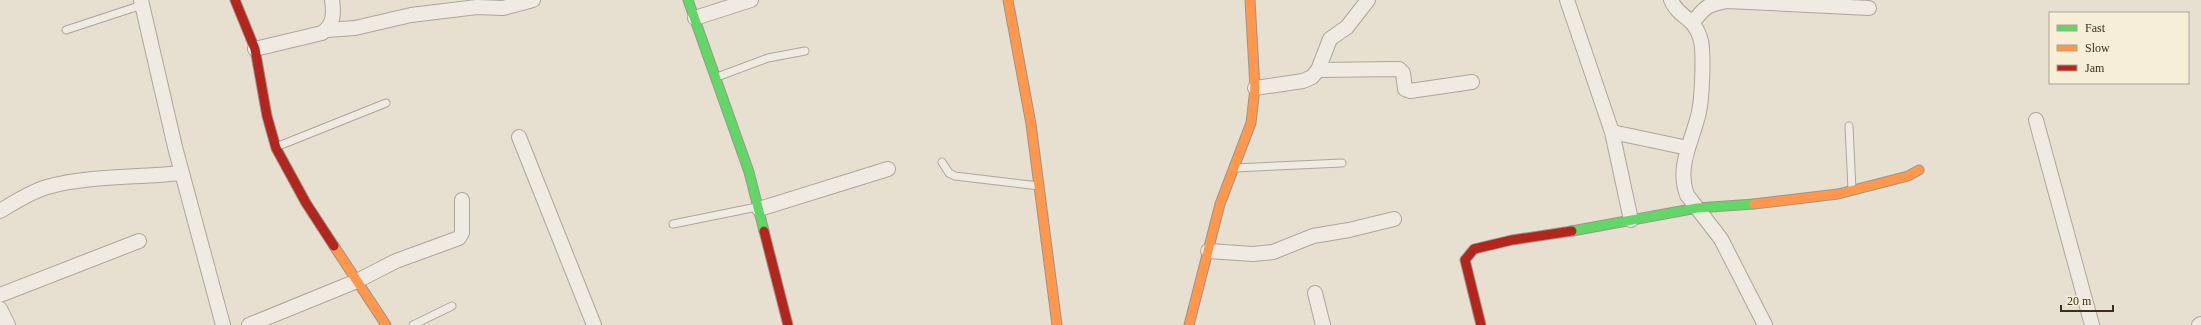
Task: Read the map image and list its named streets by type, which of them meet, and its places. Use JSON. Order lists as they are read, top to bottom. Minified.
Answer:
{"legend":["Fast","Slow","Jam"],"scale_bar":"20 m"}
